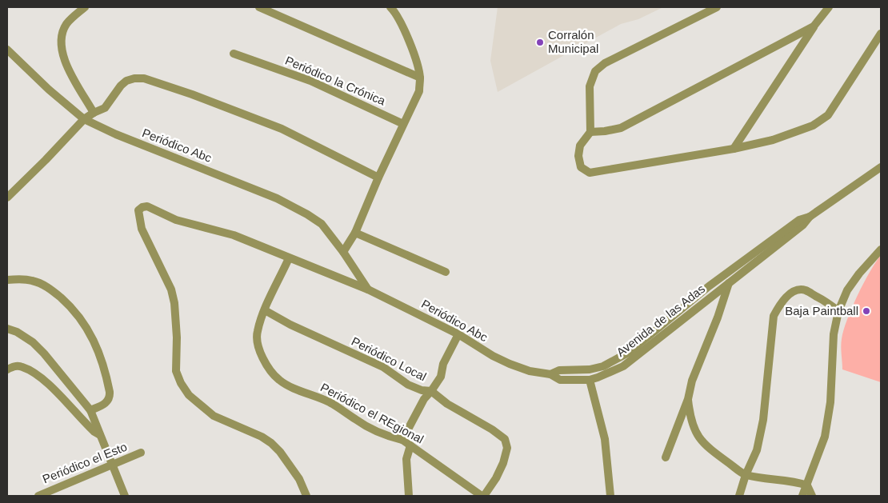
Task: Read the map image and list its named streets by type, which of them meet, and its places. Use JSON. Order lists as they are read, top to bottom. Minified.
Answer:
{"streets":{"street":["Periódico la Crónica","Periódico Abc","Avenida de las Adas","Periódico Local","Periódico el REgional","Periódico el Esto"]},"crossings":[["Periódico Abc","Avenida de las Adas"],["Periódico Local","Periódico el REgional"]],"places":["Corralón Municipal","Baja Paintball"]}
